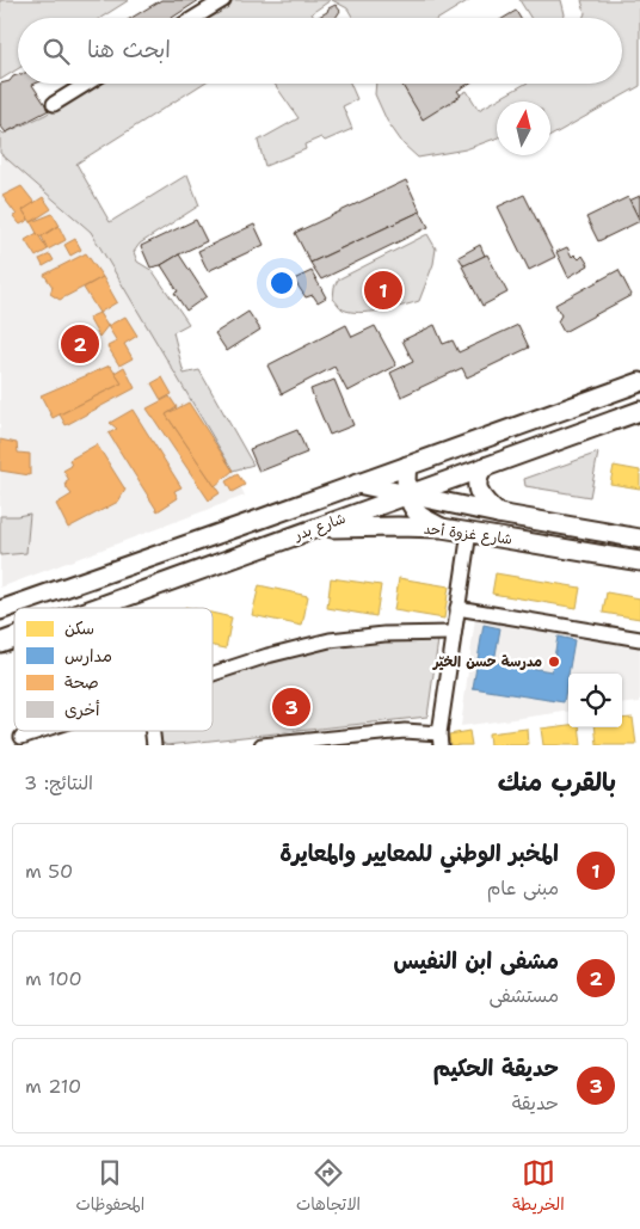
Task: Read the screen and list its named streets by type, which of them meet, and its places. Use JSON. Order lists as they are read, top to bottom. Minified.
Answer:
{"streets":{"main road":["شارع بدر","شارع غزوة أحد"]},"crossings":[["شارع بدر","شارع غزوة أحد"]],"places":["مدرسة حسن الخيّر"],"legend":["سكن","مدارس","صحة","أخرى"],"north":"top","page":{"search":"ابحث هنا","pins":["1","2","3"],"heading":["بالقرب منك","النتائج: 3"],"list":[{"mark":"1","name":"المخبر الوطني للمعايير والمعايرة","note":"مبنى عام","value":"50 m"},{"mark":"2","name":"مشفى ابن النفيس","note":"مستشفى","value":"100 m"},{"mark":"3","name":"حديقة الحكيم","note":"حديقة","value":"210 m"}],"nav":["الخريطة","الاتجاهات","المحفوظات"]}}
